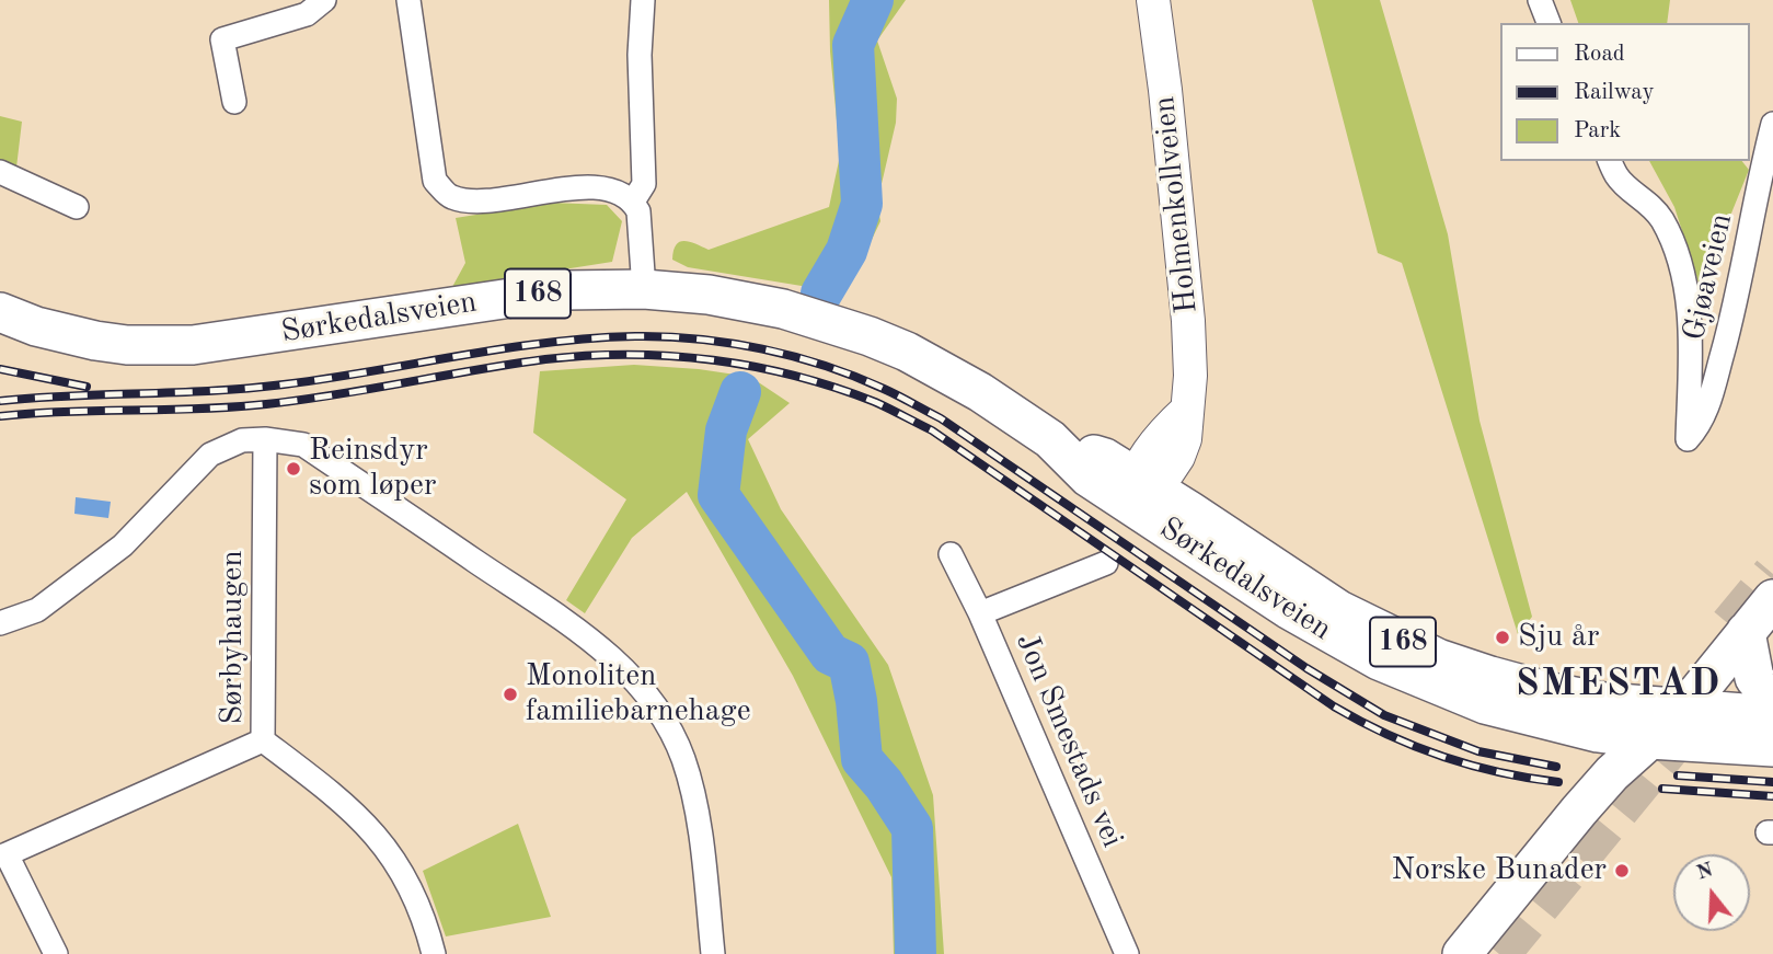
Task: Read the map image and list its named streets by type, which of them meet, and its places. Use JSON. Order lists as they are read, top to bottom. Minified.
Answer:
{"streets":{"main road":["Holmenkollveien","168","Sørkedalsveien"],"street":["Gjøaveien","Sørbyhaugen","Jon Smestads vei"]},"crossings":[["Holmenkollveien","Sørkedalsveien"]],"districts":["SMESTAD"],"places":["Reinsdyr som løper","Sju år","Monoliten familiebarnehage","Norske Bunader"],"legend":["Road","Railway","Park"],"north":"top"}
